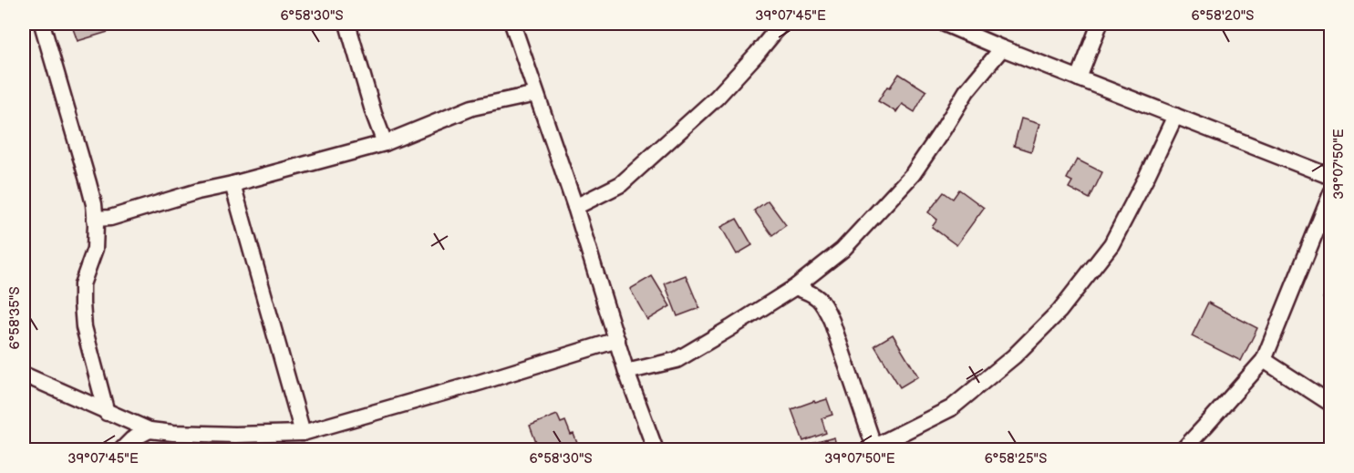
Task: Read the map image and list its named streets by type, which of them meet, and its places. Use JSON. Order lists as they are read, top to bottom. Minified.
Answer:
{"coordinates":["6°58'30\"S","39°07'45\"E","6°58'20\"S","39°07'50\"E","6°58'35\"S","6°58'25\"S"]}
